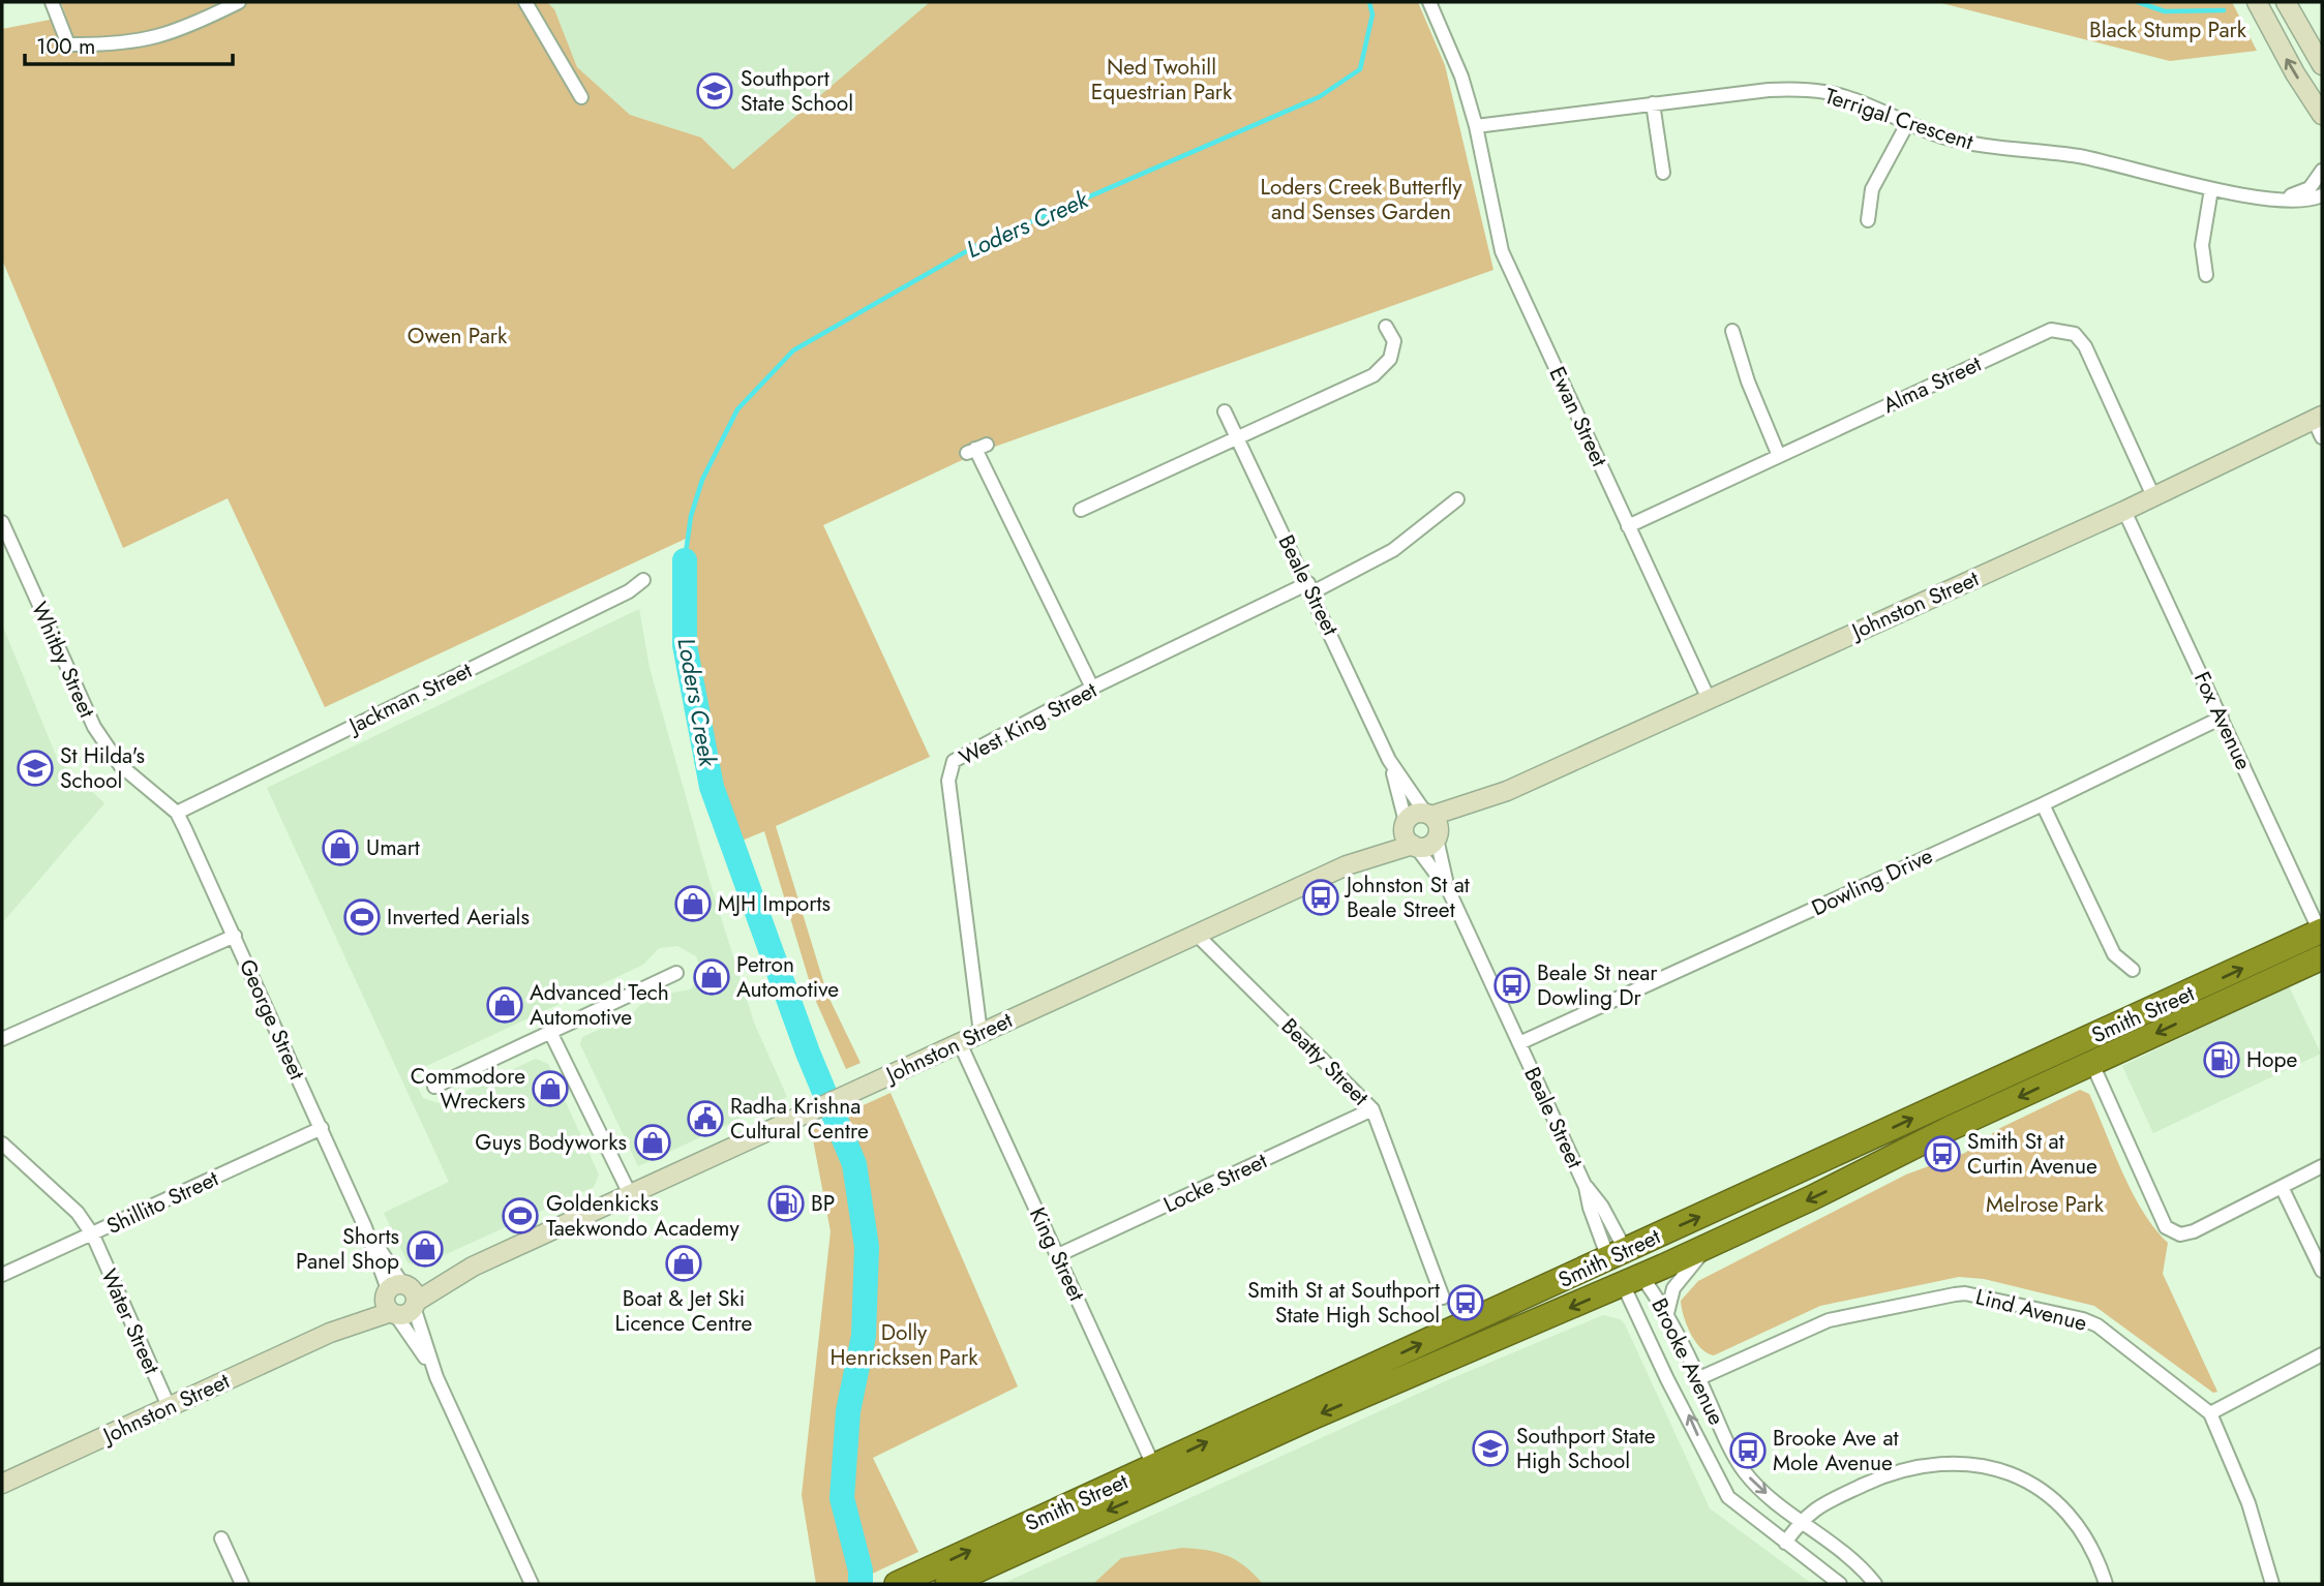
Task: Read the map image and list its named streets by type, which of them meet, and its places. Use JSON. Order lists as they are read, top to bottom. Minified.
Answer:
{"streets":{"highway":["Smith Street","Brooke Avenue"],"street":["Terrigal Crescent","Alma Street","Ewan Street","Beale Street","Johnston Street","Whitby Street","Jackman Street","Fox Avenue","West King Street","Dowling Drive","George Street","Beatty Street","Locke Street","Shillito Street","King Street","Lind Avenue","Water Street"]},"crossings":[["Terrigal Crescent","Ewan Street"],["Alma Street","Ewan Street"],["Alma Street","Johnston Street"],["Ewan Street","Johnston Street"],["Beale Street","Johnston Street"],["Beale Street","West King Street"],["Beale Street","Dowling Drive"],["Beale Street","Brooke Avenue"],["Johnston Street","Fox Avenue"],["Johnston Street","West King Street"],["Johnston Street","George Street"],["Johnston Street","Beatty Street"],["Johnston Street","King Street"],["Johnston Street","Water Street"],["Whitby Street","Jackman Street"],["Whitby Street","George Street"],["Jackman Street","George Street"],["Fox Avenue","Dowling Drive"],["Fox Avenue","Smith Street"],["Smith Street","King Street"],["Smith Street","Brooke Avenue"],["George Street","Shillito Street"],["Beatty Street","Locke Street"],["Locke Street","King Street"],["Shillito Street","Water Street"],["Lind Avenue","Brooke Avenue"]],"water":["Loders Creek"],"parks":["Black Stump Park","Ned Twohill Equestrian Park","Loders Creek Butterfly and Senses Garden","Owen Park","Melrose Park","Dolly Henricksen Park"],"places":{"school or university":["Southport State School","St Hilda's School","Southport State High School"],"shop":["Umart","MJH Imports","Petron Automotive","Advanced Tech Automotive","Commodore Wreckers","Guys Bodyworks","Shorts Panel Shop","Boat & Jet Ski Licence Centre"],"bus stop":["Johnston St at Beale Street","Beale St near Dowling Dr","Smith St at Curtin Avenue","Smith St at Southport State High School","Brooke Ave at Mole Avenue"],"sports":["Inverted Aerials","Goldenkicks Taekwondo Academy"],"fuel station":["Hope","BP"],"public building":["Radha Krishna Cultural Centre"]},"scale_bar":"100 m"}
